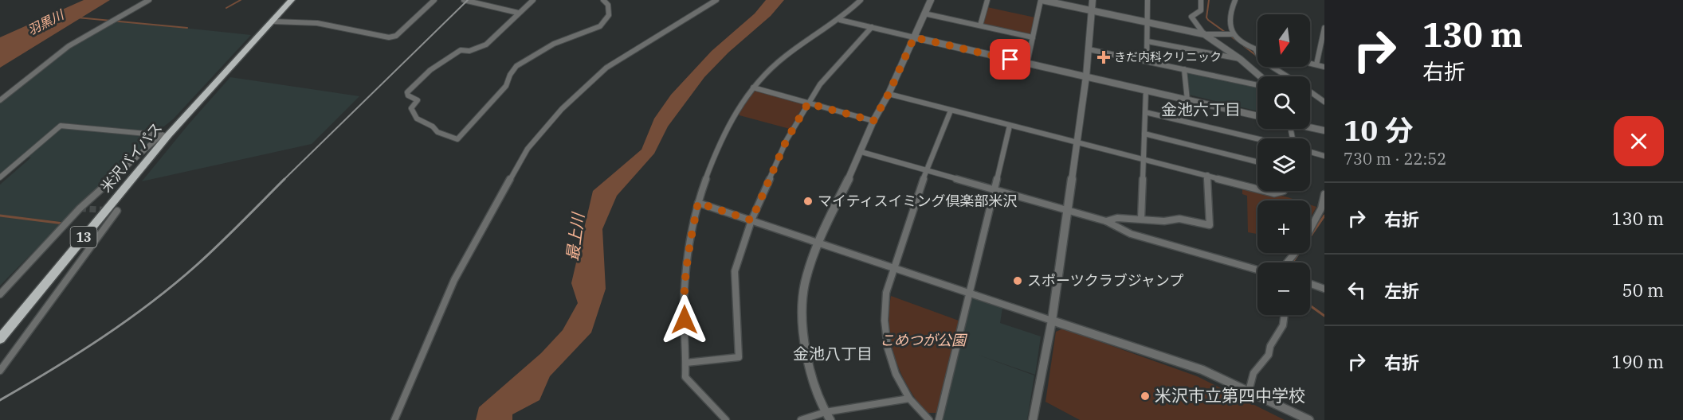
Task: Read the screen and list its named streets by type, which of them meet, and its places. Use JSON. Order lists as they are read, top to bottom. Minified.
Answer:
{"streets":{"highway":["米沢バイパス","13"]},"districts":["金池六丁目","金池八丁目"],"water":["羽黒川","最上川"],"parks":["こめつが公園"],"places":{"health":["きだ内科クリニック"],"other":["マイティスイミング倶楽部米沢","スポーツクラブジャンプ","米沢市立第四中学校"]},"north":"bottom","page":{"turn":["130 m","右折"],"map_buttons":["+","−"],"heading":["10 分","730 m · 22:52"],"list":[{"name":"右折","value":"130 m"},{"name":"左折","value":"50 m"},{"name":"右折","value":"190 m"}]}}
